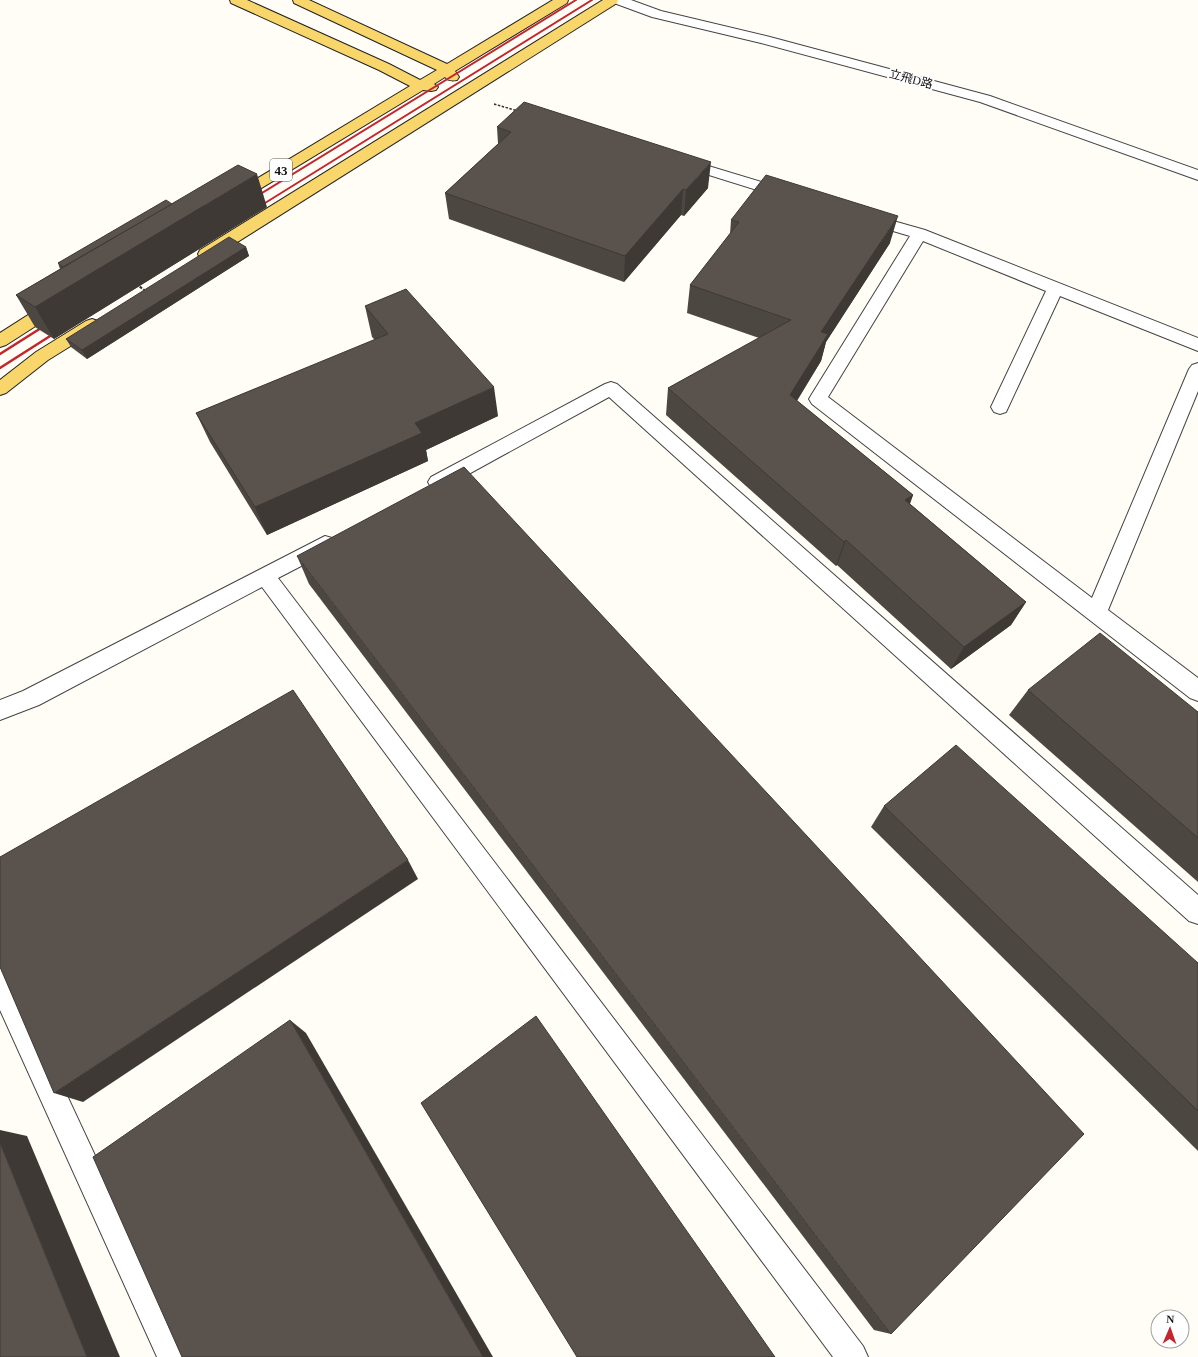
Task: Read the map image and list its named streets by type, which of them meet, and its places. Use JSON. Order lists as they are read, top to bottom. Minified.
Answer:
{"streets":{"main road":["43"],"street":["立飛D路"]},"north":"top"}
